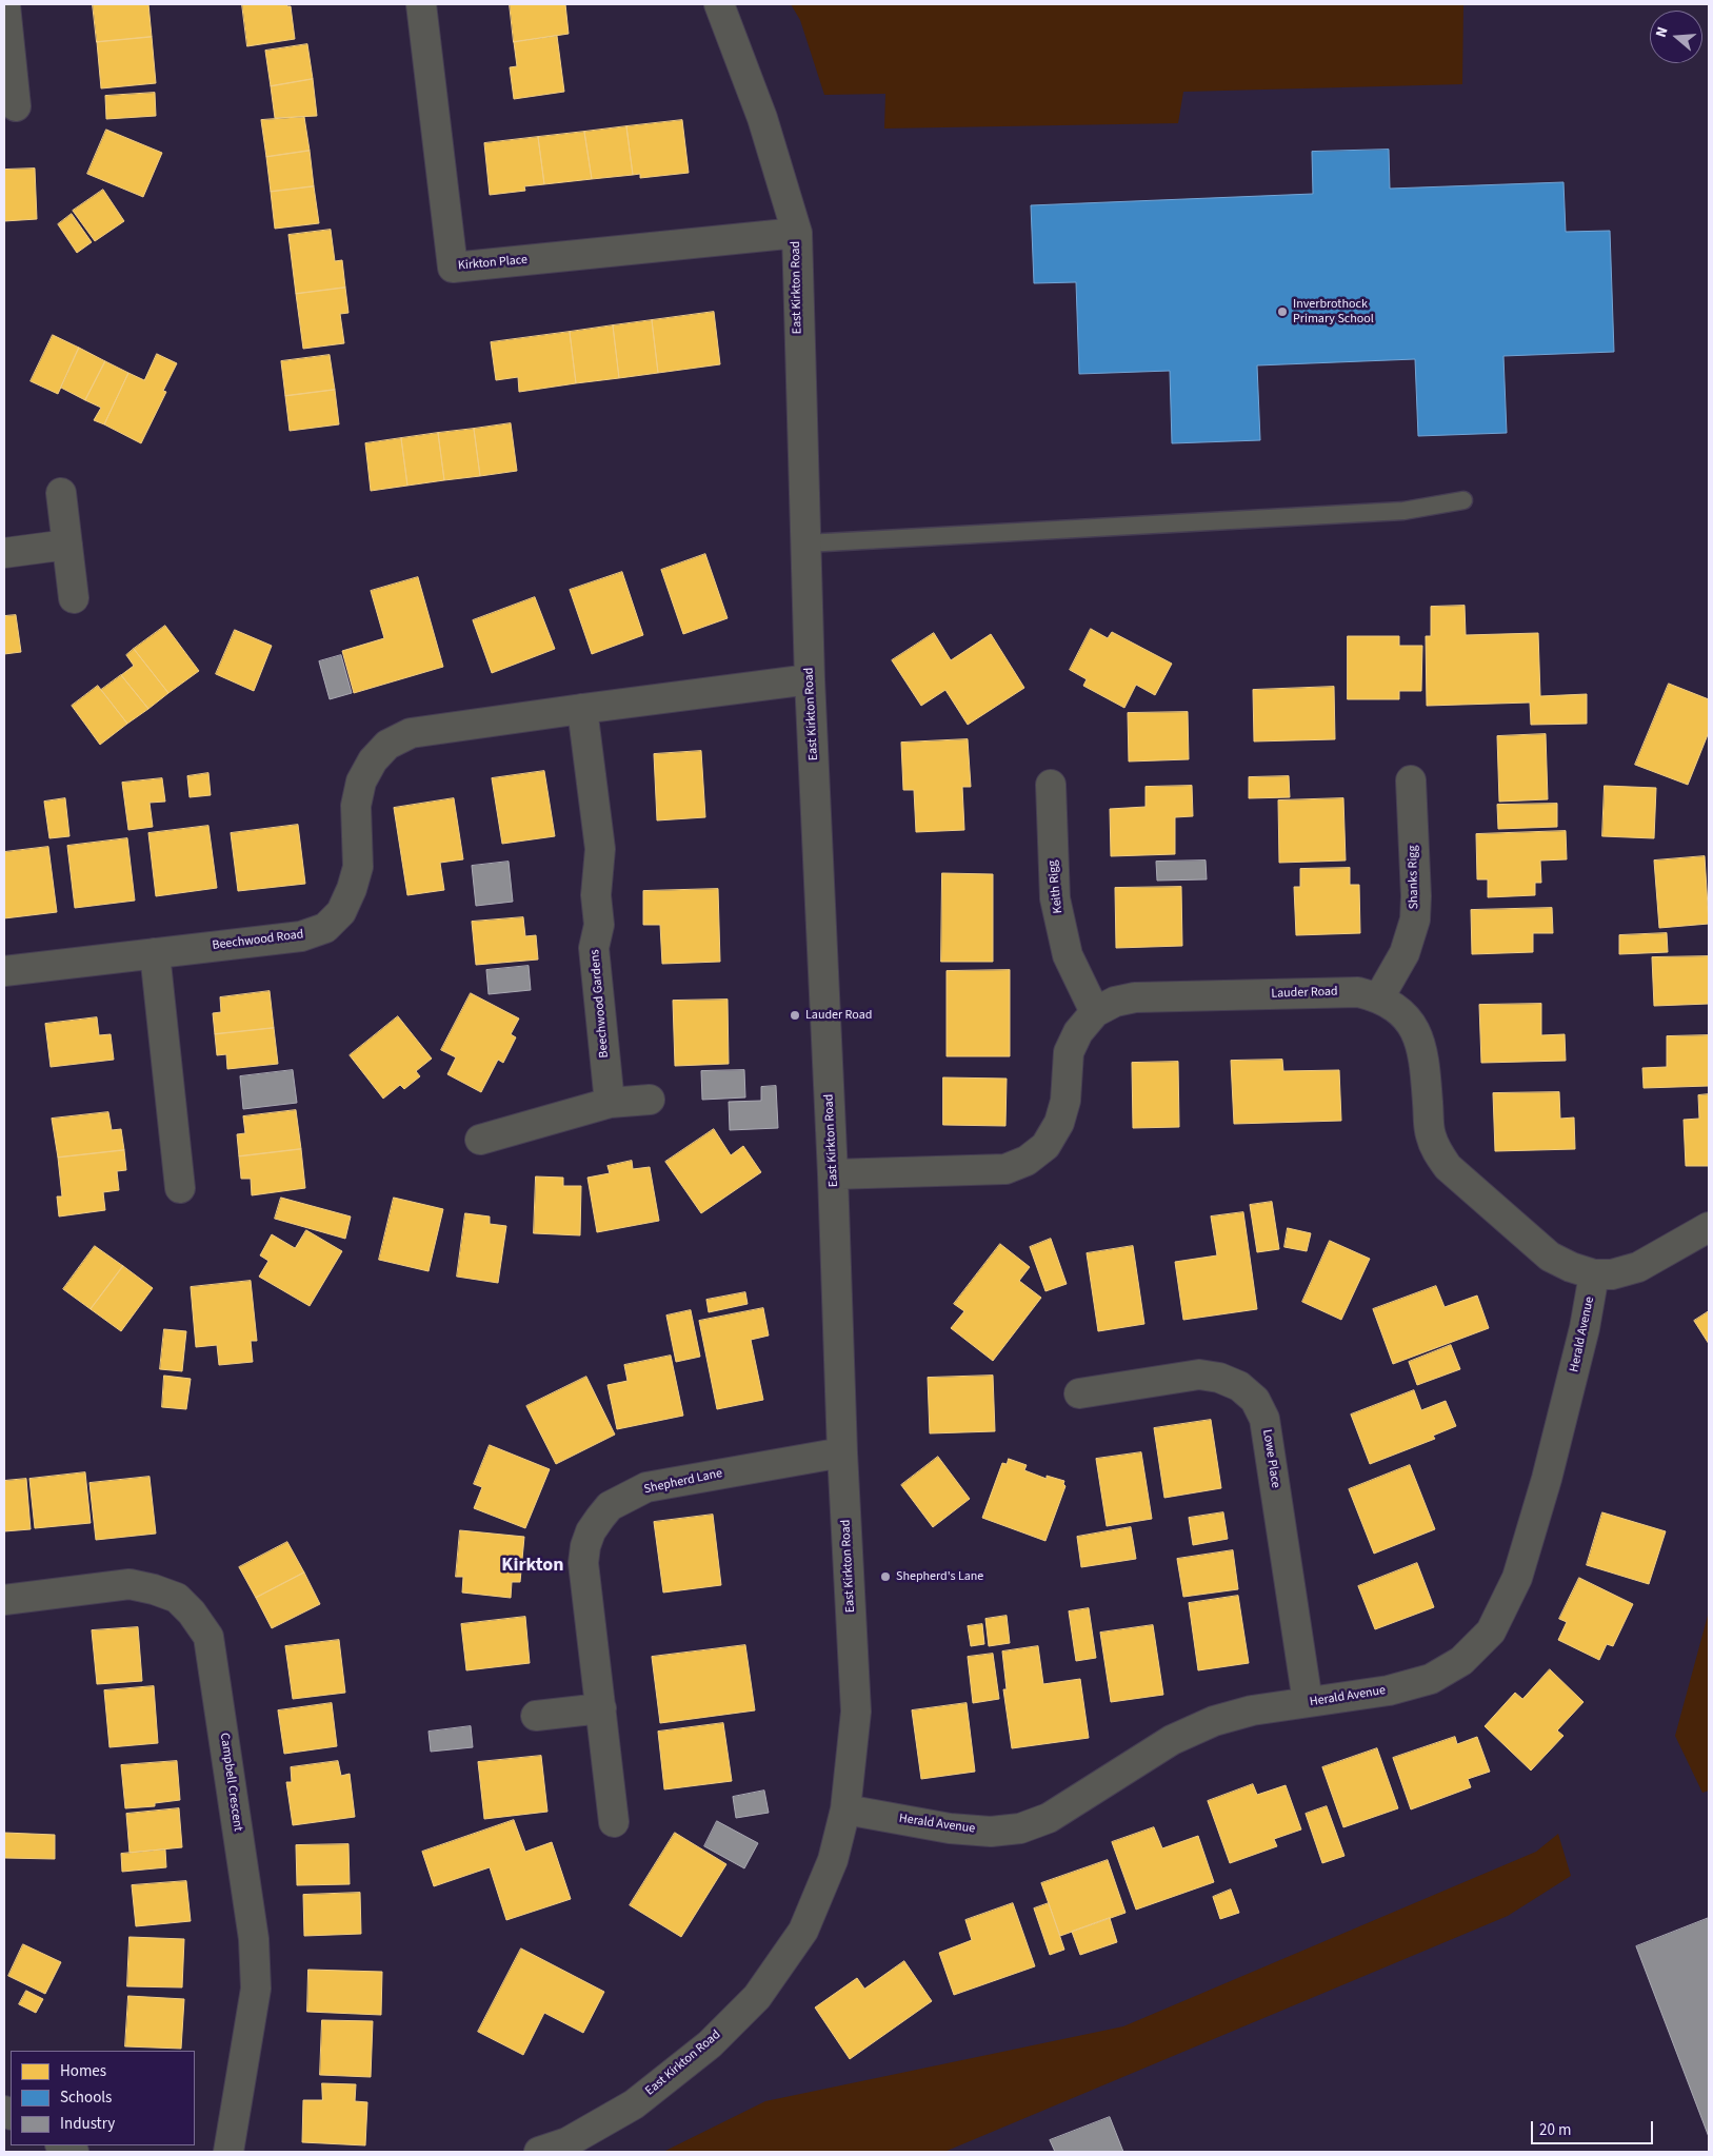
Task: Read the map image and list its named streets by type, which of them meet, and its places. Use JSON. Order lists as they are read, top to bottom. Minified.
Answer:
{"streets":{"street":["Kirkton Place","East Kirkton Road","Shanks Rigg","Keith Rigg","Beechwood Road","Lauder Road","Beechwood Gardens","Herald Avenue","Lowe Place","Shepherd Lane","Campbell Crescent"]},"crossings":[["Kirkton Place","East Kirkton Road"],["East Kirkton Road","Lauder Road"],["East Kirkton Road","Herald Avenue"],["East Kirkton Road","Shepherd Lane"],["Shanks Rigg","Lauder Road"],["Keith Rigg","Lauder Road"],["Beechwood Road","Beechwood Gardens"],["Lauder Road","Herald Avenue"],["Herald Avenue","Lowe Place"]],"districts":["Kirkton"],"places":["Inverbrothock Primary School","Lauder Road","Shepherd's Lane"],"legend":["Homes","Schools","Industry"],"scale_bar":"20 m","north":"left"}
